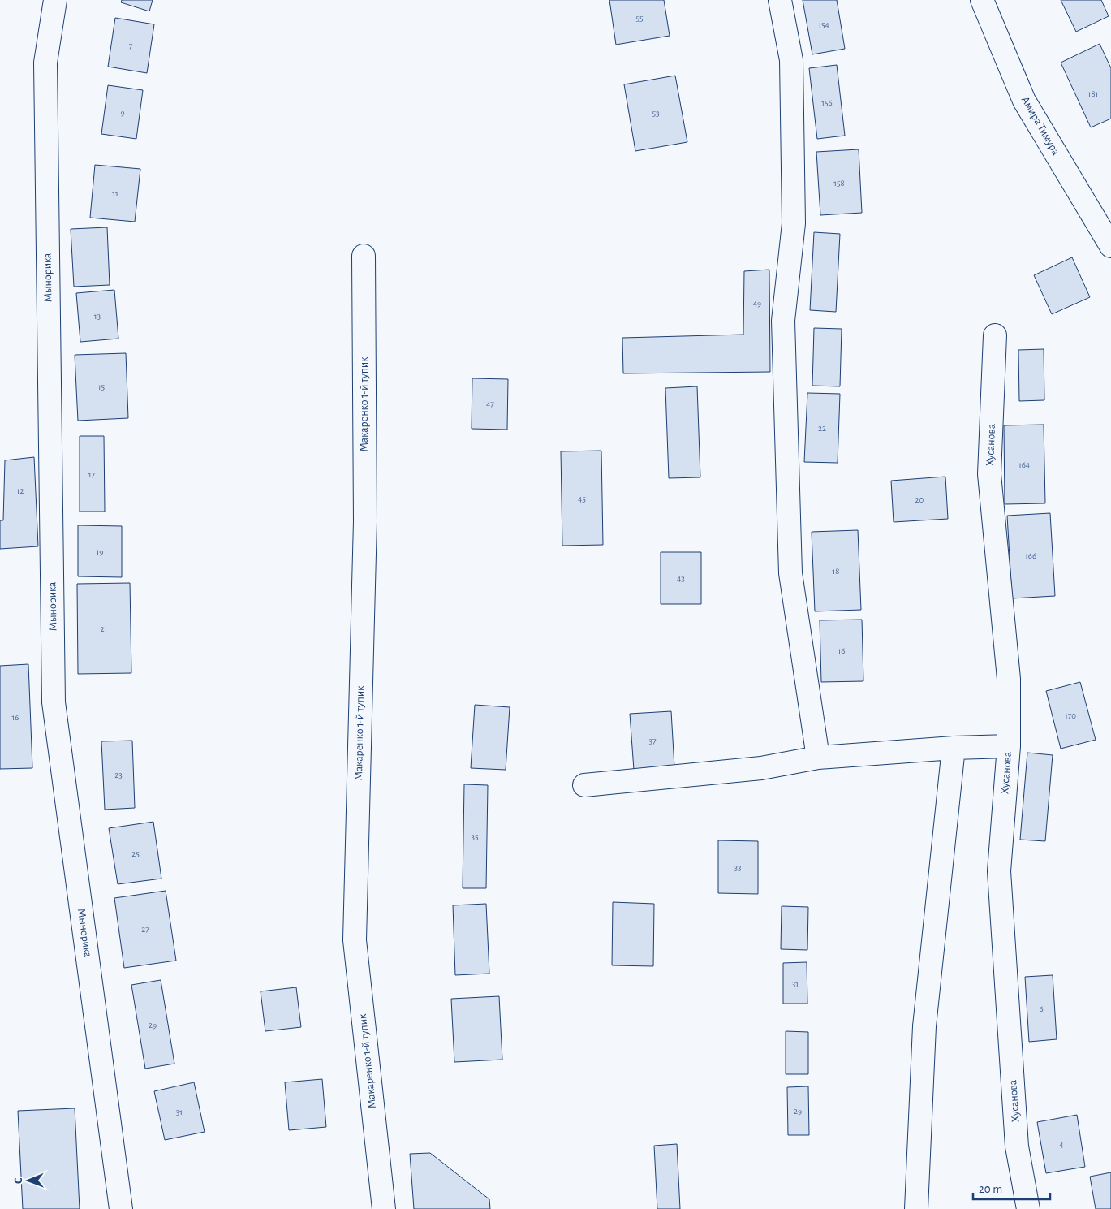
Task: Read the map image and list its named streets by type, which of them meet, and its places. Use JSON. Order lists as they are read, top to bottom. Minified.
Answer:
{"streets":{"street":["Амира Тимура","Мынорика","Макаренко 1-й тупик","Хусанова"]},"house_numbers":["55","154","7","181","156","9","53","158","11","49","13","15","47","22","164","17","12","45","20","19","166","18","43","21","16","170","16","37","23","35","25","33","27","31","6","29","29","31","4"],"scale_bar":"20 m","north":"left"}
